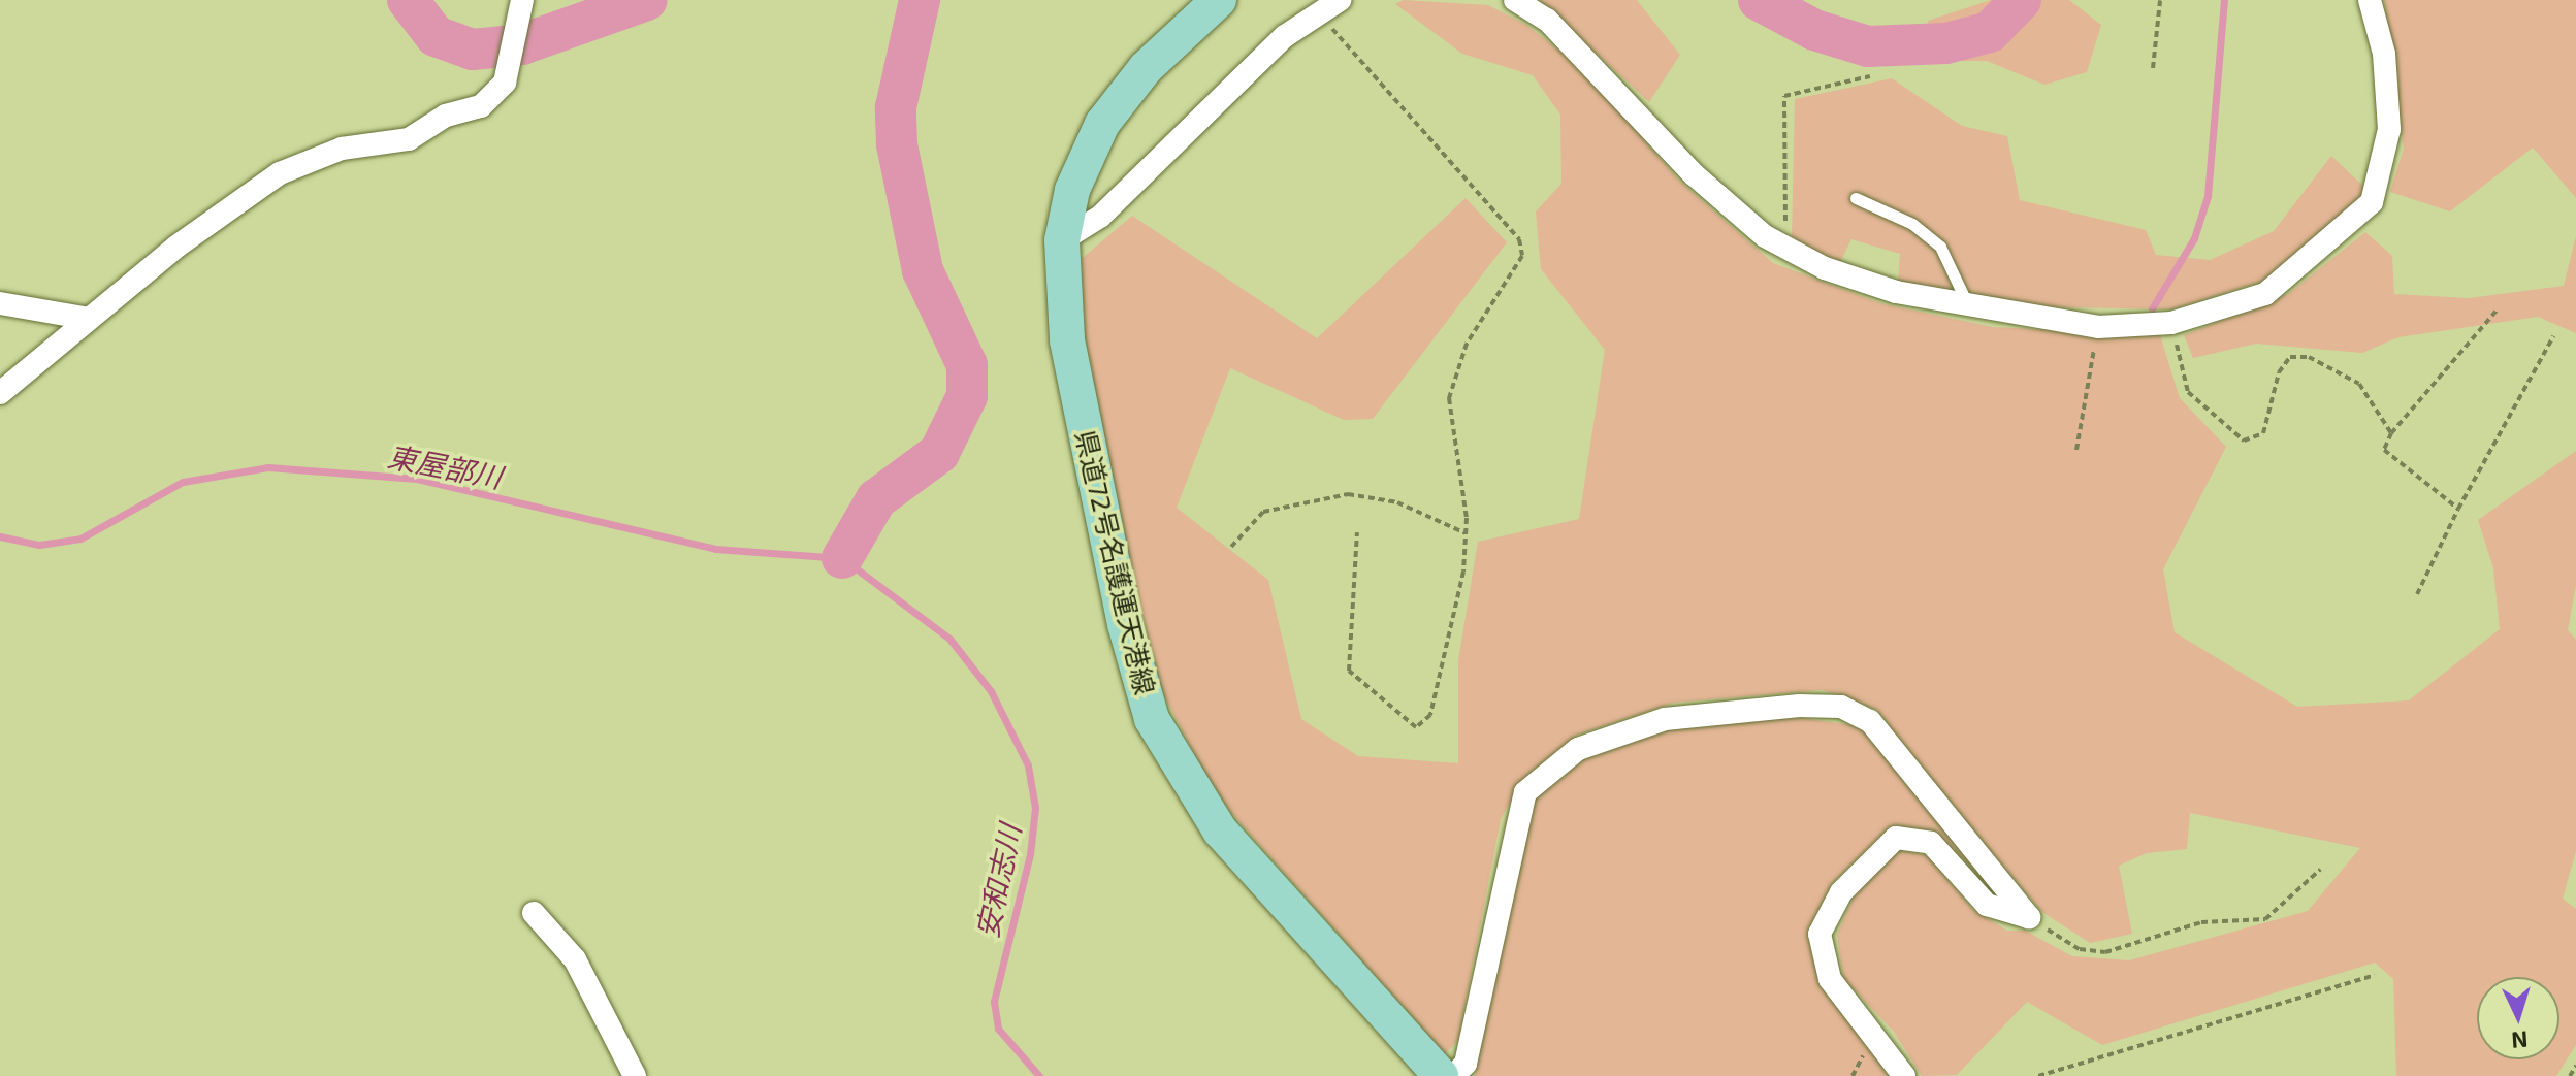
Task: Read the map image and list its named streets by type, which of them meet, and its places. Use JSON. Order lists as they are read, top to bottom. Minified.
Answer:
{"streets":{"main road":["県道72号名護運天港線"]},"water":["東屋部川","安和志川"],"north":"bottom"}
